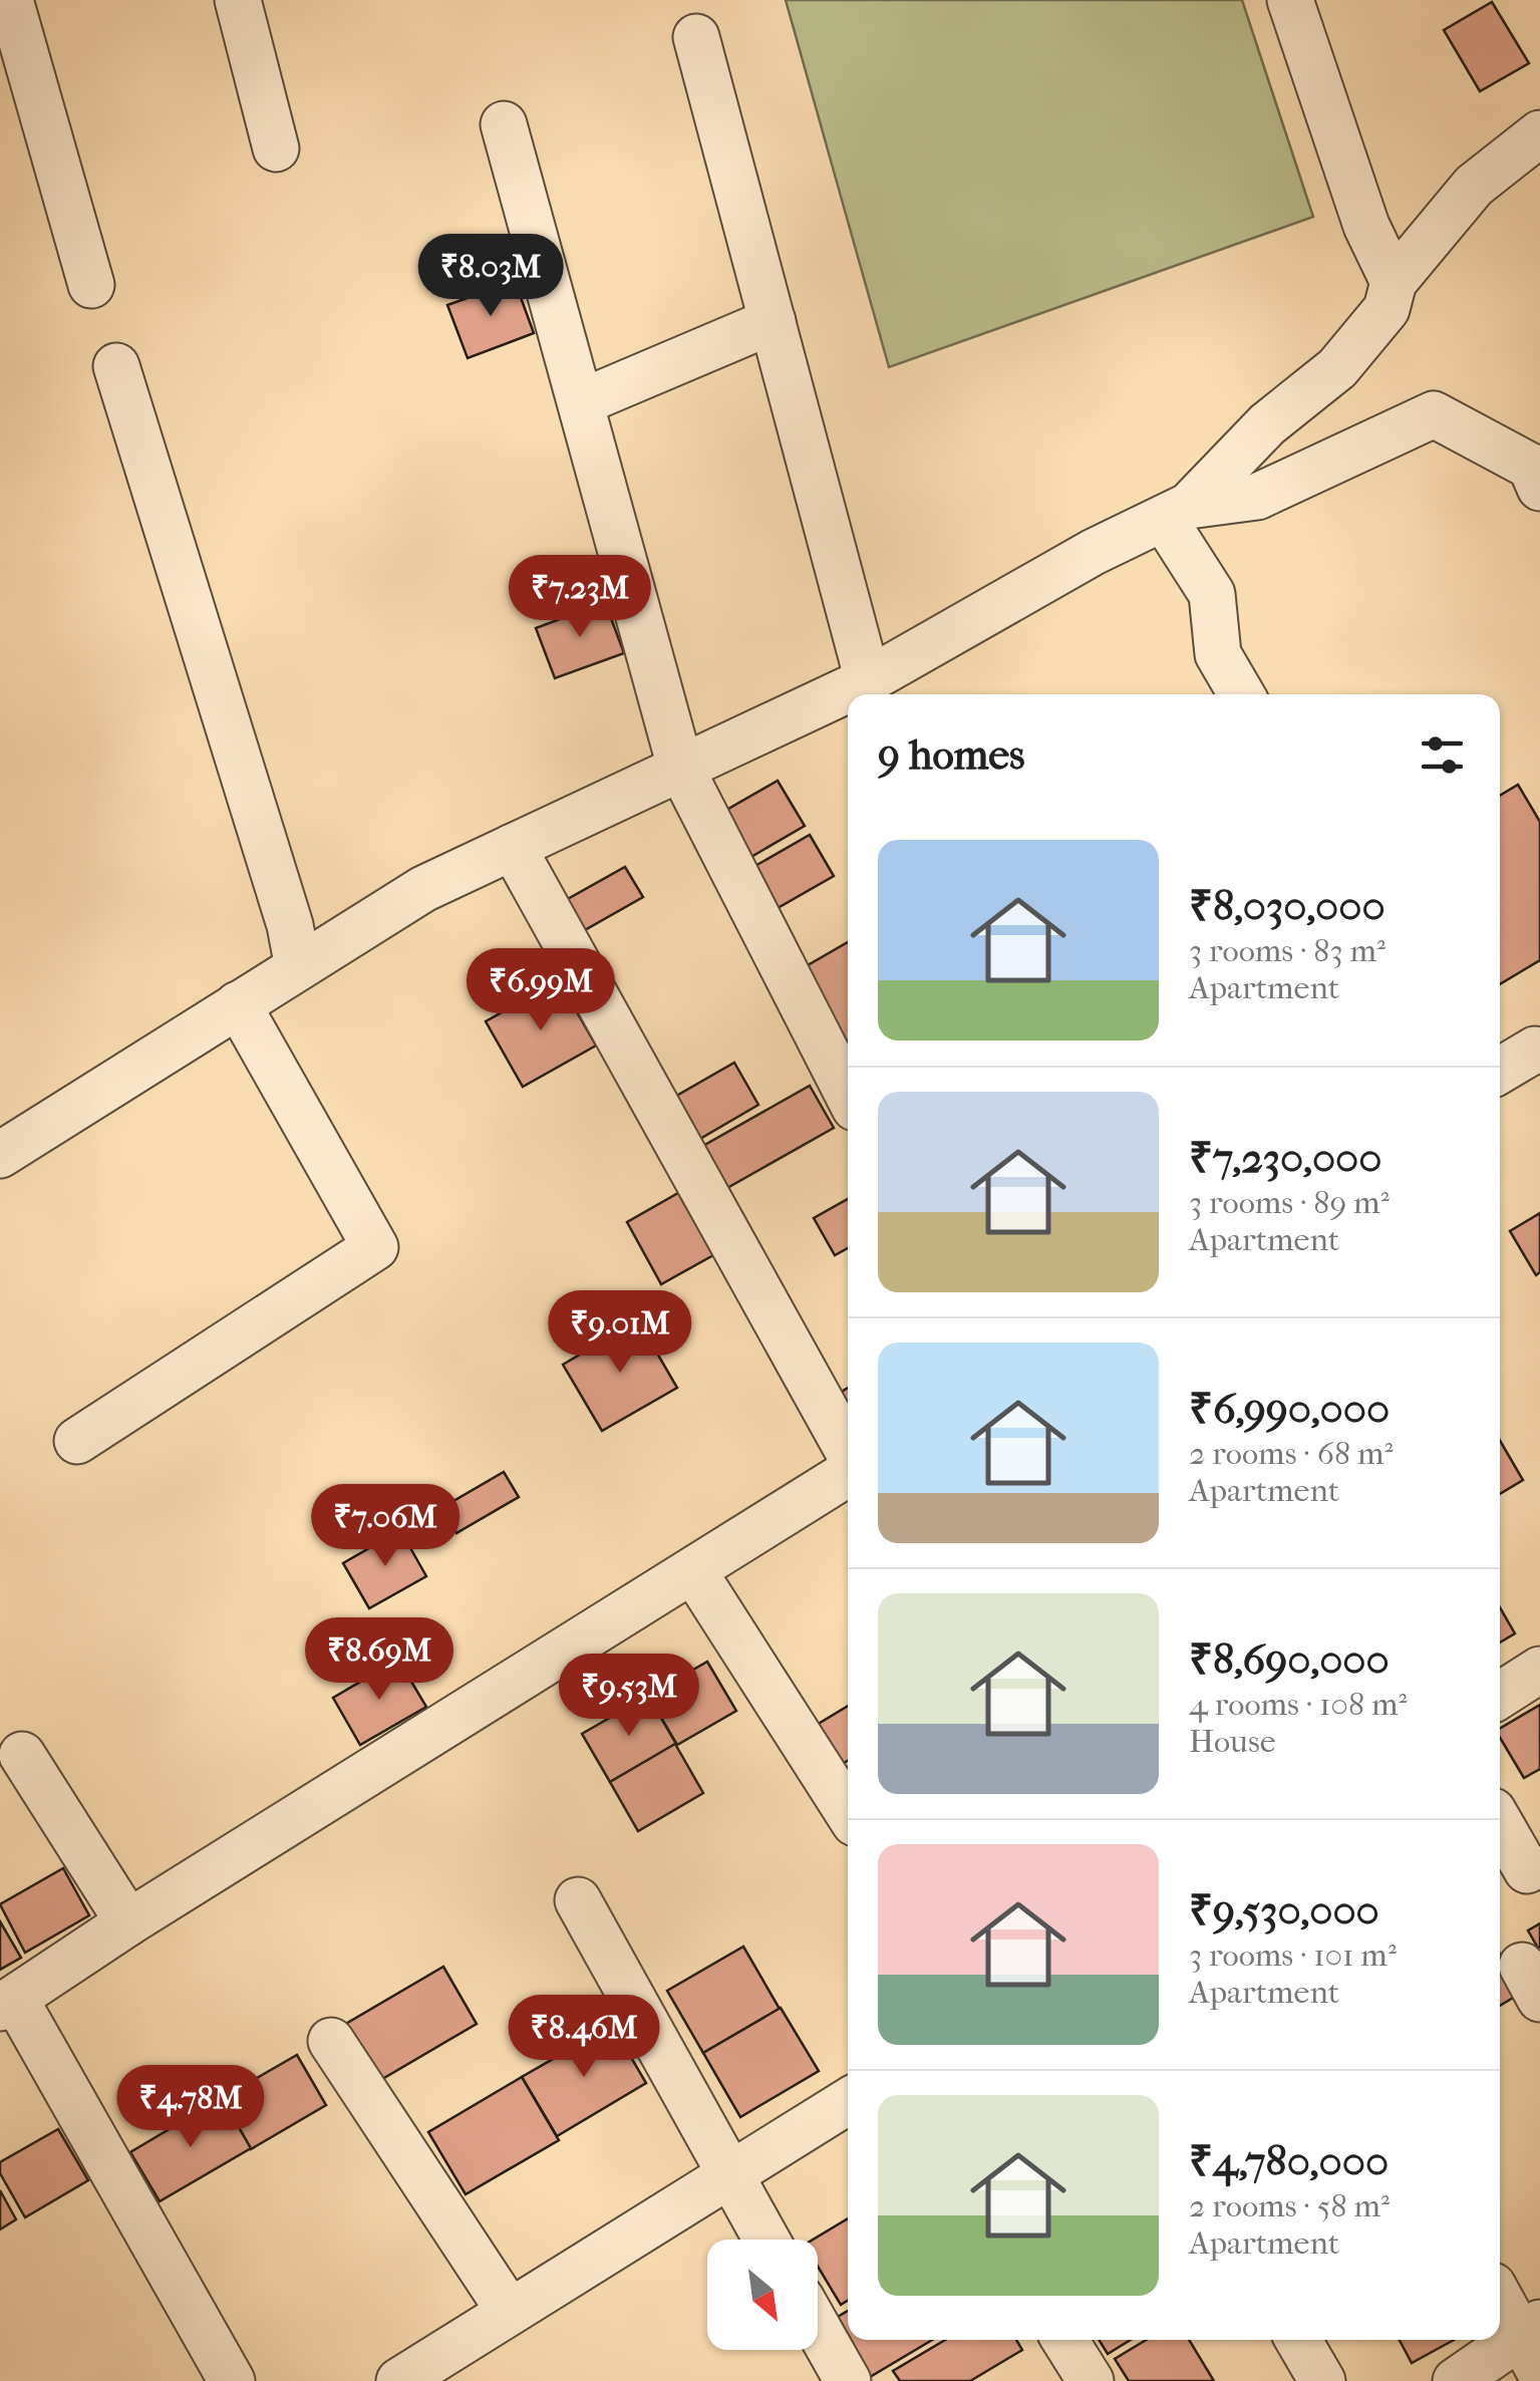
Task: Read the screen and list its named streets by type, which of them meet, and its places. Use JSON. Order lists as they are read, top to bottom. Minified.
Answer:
{"north":"bottom right","page":{"price":["₹8.03M","₹7.23M","₹6.99M","₹9.01M","₹7.06M","₹8.69M","₹9.53M","₹8.46M","₹4.78M"],"heading":"9 homes","list":[{"name":"₹8,030,000","note":"3 rooms · 83 m² · Apartment"},{"name":"₹7,230,000","note":"3 rooms · 89 m² · Apartment"},{"name":"₹6,990,000","note":"2 rooms · 68 m² · Apartment"},{"name":"₹8,690,000","note":"4 rooms · 108 m² · House"},{"name":"₹9,530,000","note":"3 rooms · 101 m² · Apartment"},{"name":"₹4,780,000","note":"2 rooms · 58 m² · Apartment"}]}}
